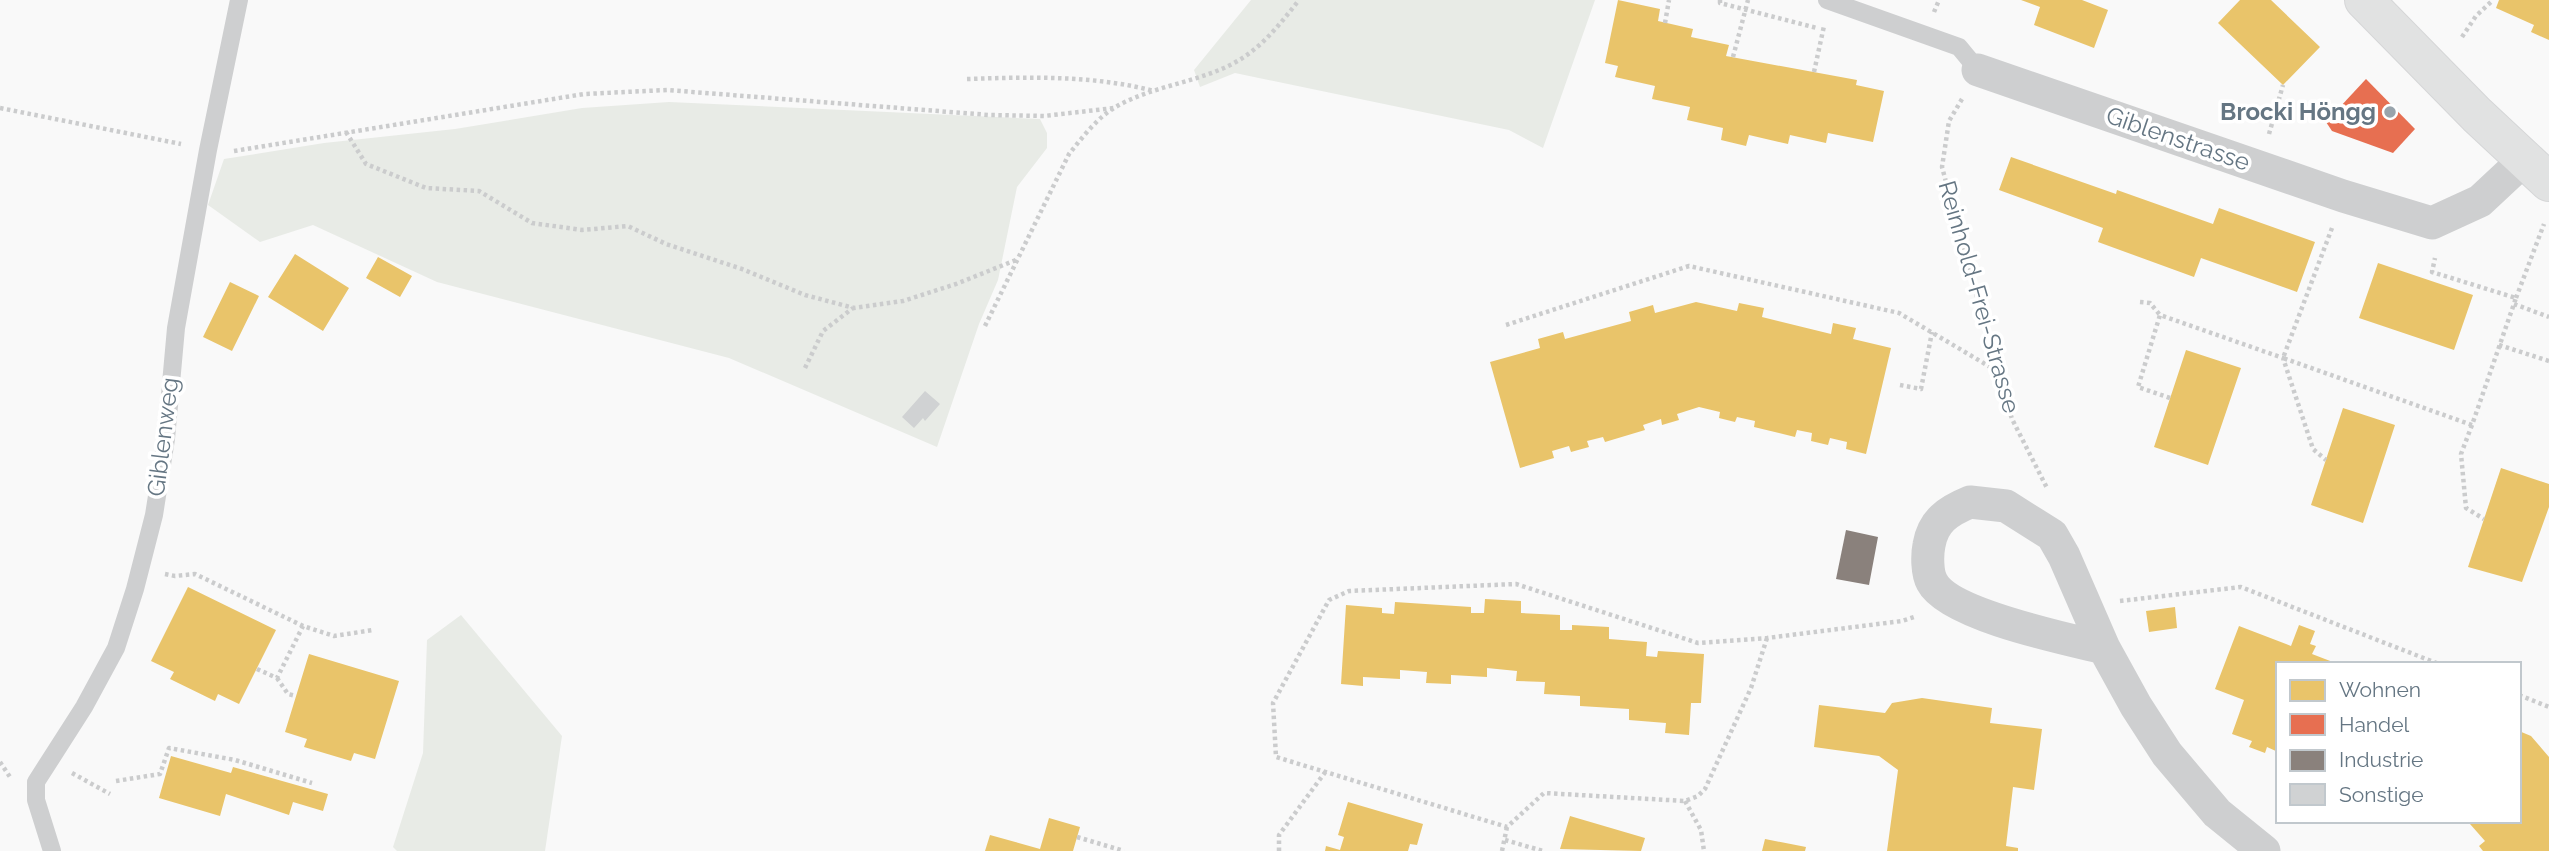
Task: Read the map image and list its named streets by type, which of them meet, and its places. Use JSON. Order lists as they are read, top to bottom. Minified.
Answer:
{"streets":{"street":["Giblenstrasse"],"lane":["Giblenweg"],"path":["Reinhold-Frei-Strasse"]},"crossings":[["Giblenstrasse","Reinhold-Frei-Strasse"]],"places":["Brocki Höngg"],"legend":["Wohnen","Handel","Industrie","Sonstige"]}
